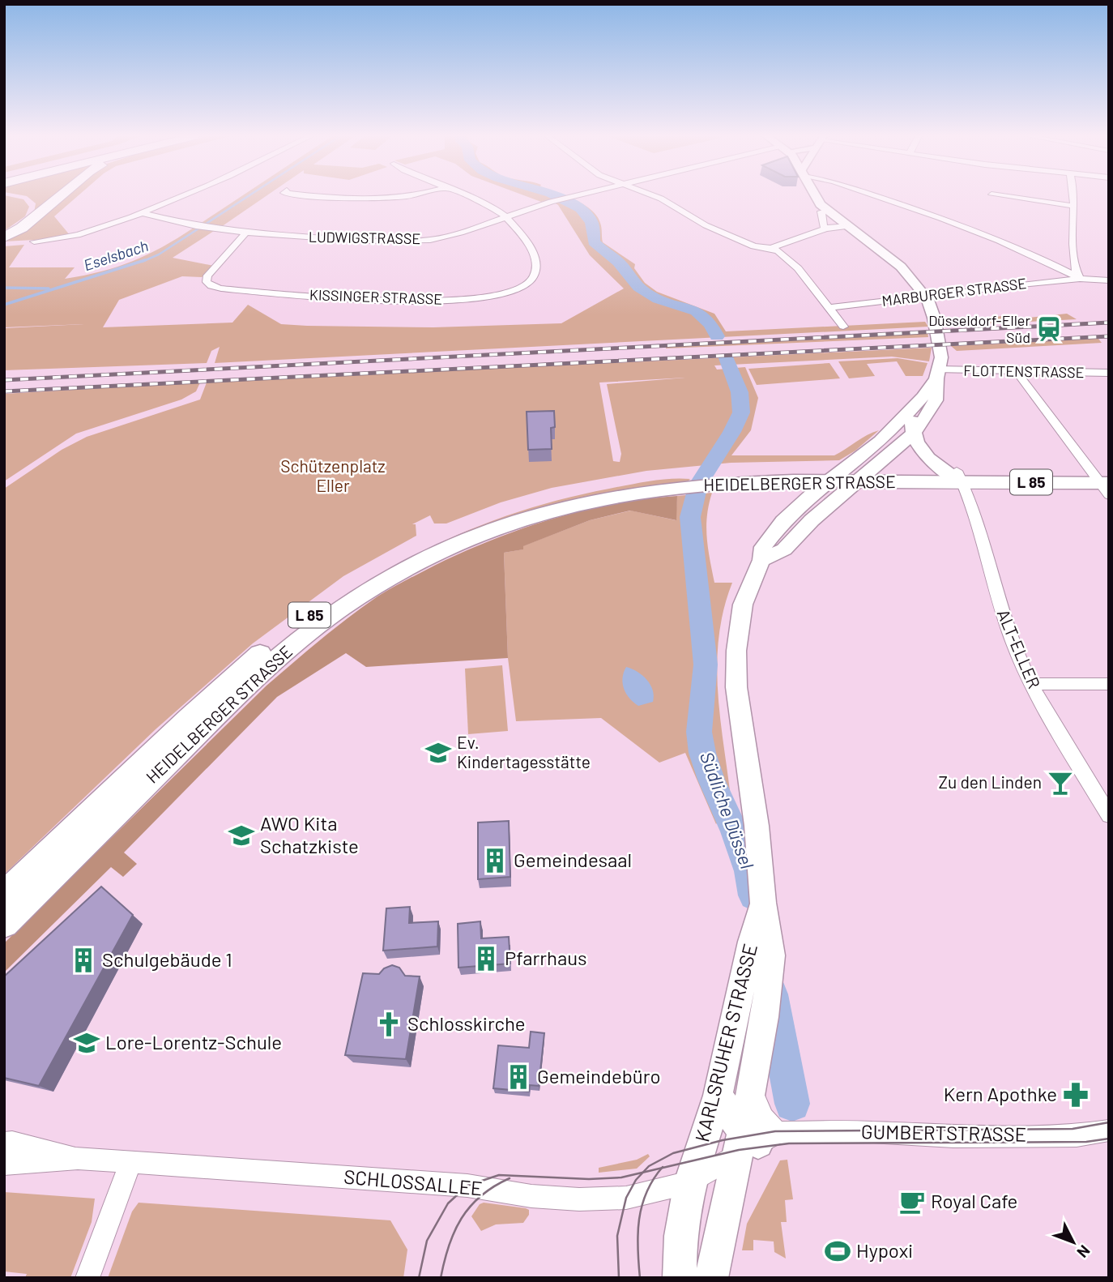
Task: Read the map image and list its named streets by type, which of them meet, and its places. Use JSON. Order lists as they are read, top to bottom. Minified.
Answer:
{"streets":{"main road":["L 85","HEIDELBERGER STRASSE","KARLSRUHER STRASSE"],"street":["LUDWIGSTRASSE","MARBURGER STRASSE","KISSINGER STRASSE","FLOTTENSTRASSE","ALT-ELLER","GUMBERTSTRASSE","SCHLOSSALLEE"]},"crossings":[["LUDWIGSTRASSE","KISSINGER STRASSE"],["L 85","HEIDELBERGER STRASSE"],["L 85","ALT-ELLER"],["HEIDELBERGER STRASSE","ALT-ELLER"],["HEIDELBERGER STRASSE","KARLSRUHER STRASSE"],["KARLSRUHER STRASSE","GUMBERTSTRASSE"],["KARLSRUHER STRASSE","SCHLOSSALLEE"],["GUMBERTSTRASSE","SCHLOSSALLEE"]],"water":["Eselsbach","Südliche Düssel"],"parks":["Schützenplatz Eller"],"places":{"station":["Düsseldorf-Eller Süd"],"school or university":["Ev. Kindertagesstätte","AWO Kita Schatzkiste","Lore-Lorentz-Schule"],"bar":["Zu den Linden"],"building":["Gemeindesaal","Pfarrhaus","Schulgebäude 1","Gemeindebüro"],"church":["Schlosskirche"],"pharmacy":["Kern Apothke"],"cafe":["Royal Cafe"],"sports":["Hypoxi"]},"north":"bottom right"}
